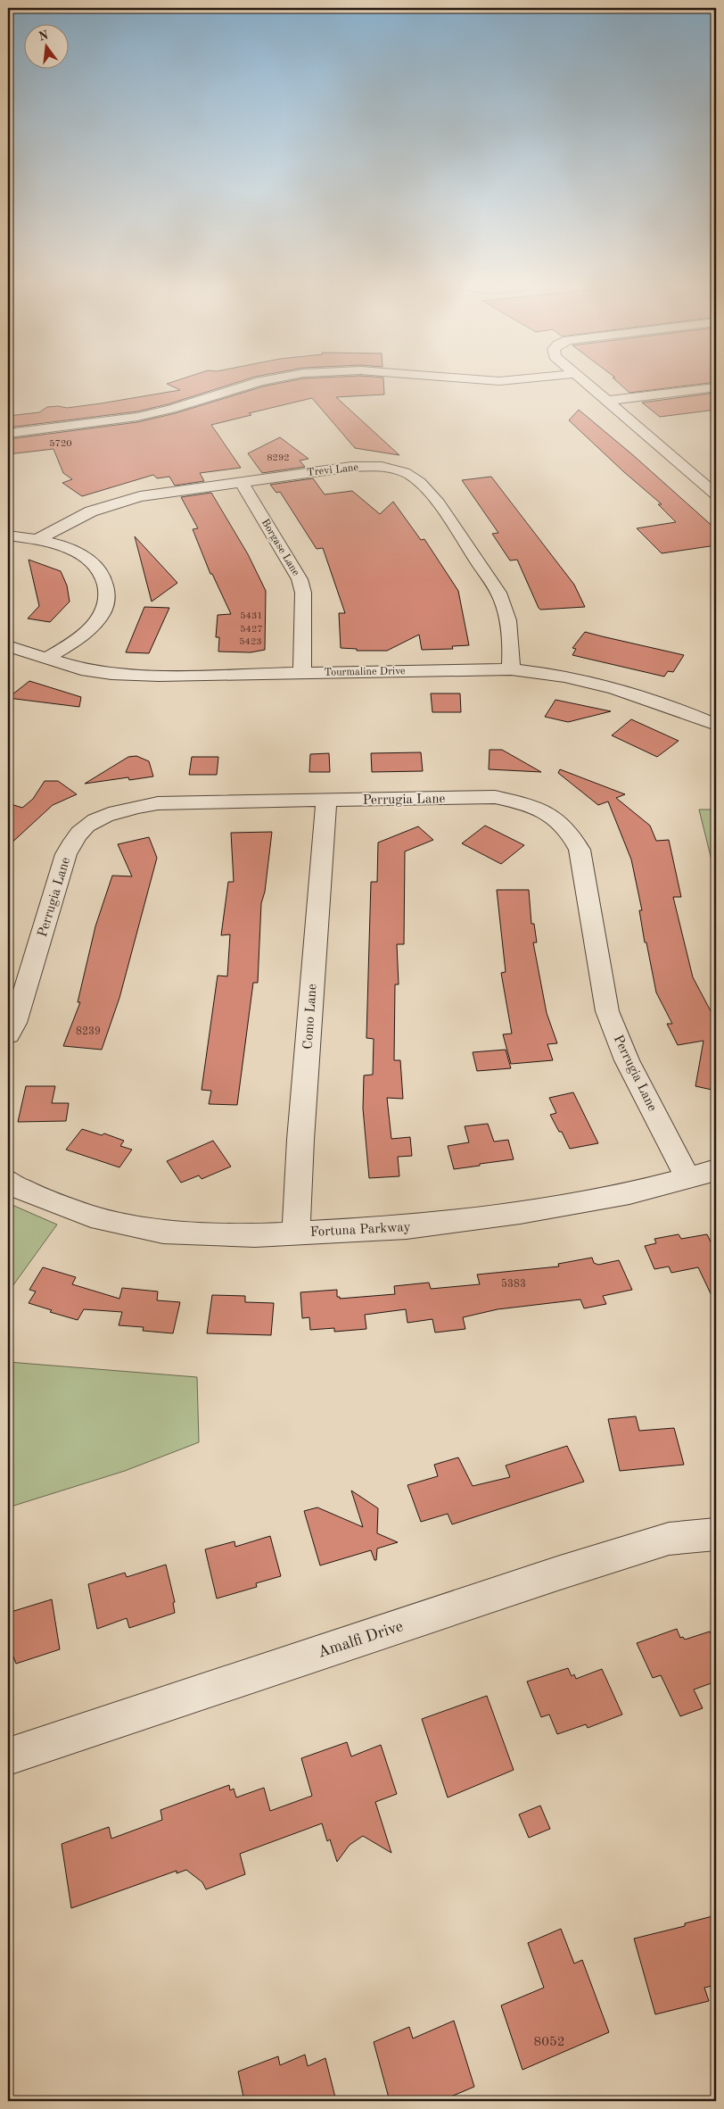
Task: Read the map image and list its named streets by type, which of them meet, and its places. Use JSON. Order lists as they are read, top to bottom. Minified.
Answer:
{"streets":{"street":["Trevi Lane","Borgase Lane","Tourmaline Drive","Perrugia Lane","Como Lane","Fortuna Parkway","Amalfi Drive"]},"crossings":[["Trevi Lane","Borgase Lane"],["Trevi Lane","Tourmaline Drive"],["Borgase Lane","Tourmaline Drive"],["Perrugia Lane","Como Lane"],["Perrugia Lane","Fortuna Parkway"],["Como Lane","Fortuna Parkway"]],"house_numbers":["5720","8292","5431","5427","5423","8239","5383","8052"],"north":"top"}
